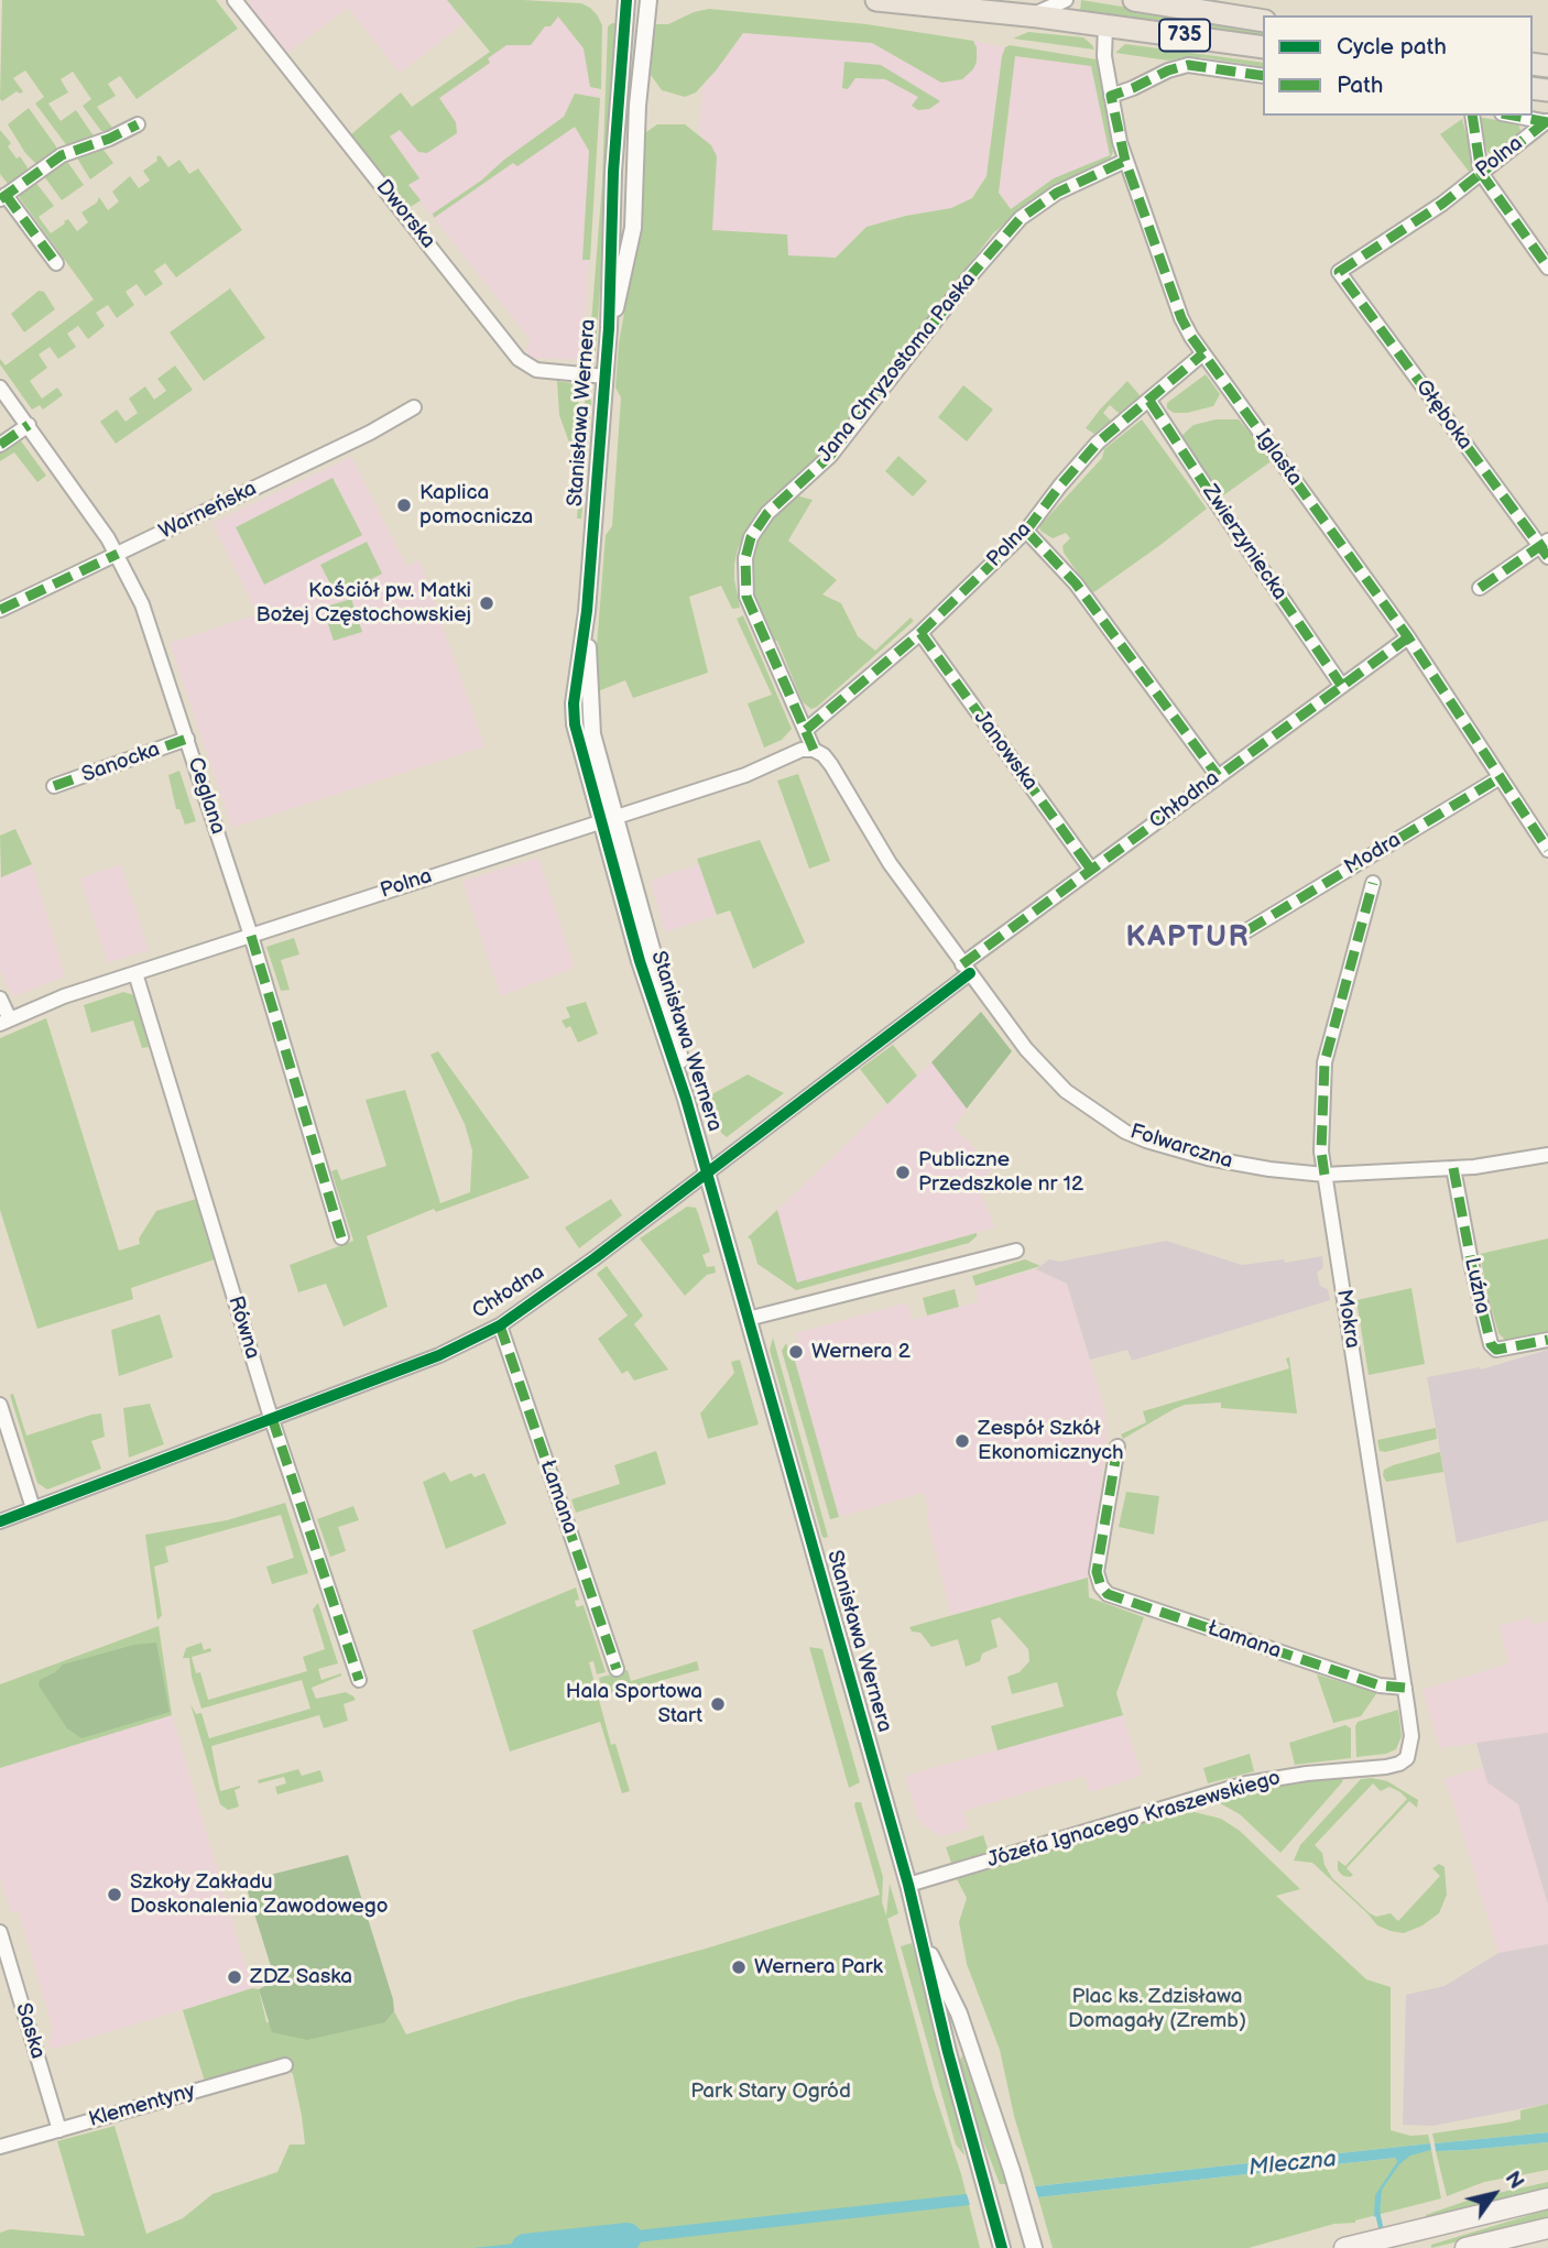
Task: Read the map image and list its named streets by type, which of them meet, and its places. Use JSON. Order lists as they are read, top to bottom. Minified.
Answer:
{"streets":{"main road":["735"],"street":["Polna","Dworska","Jana Chryzostoma Paska","Stanisława Wernera","Głęboka","Iglasta","Warneńska","Zwierzyniecka","Janowska","Sanocka","Ceglana","Chłodna","Modra","Folwarczna","Luźna","Mokra","Równa","Łamana","Józefa Ignacego Kraszewskiego","Saska","Klementyny"]},"crossings":[["735","Iglasta"],["Polna","Jana Chryzostoma Paska"],["Polna","Stanisława Wernera"],["Polna","Głęboka"],["Polna","Iglasta"],["Polna","Zwierzyniecka"],["Polna","Janowska"],["Polna","Ceglana"],["Polna","Folwarczna"],["Polna","Równa"],["Dworska","Stanisława Wernera"],["Jana Chryzostoma Paska","Iglasta"],["Jana Chryzostoma Paska","Folwarczna"],["Stanisława Wernera","Chłodna"],["Stanisława Wernera","Józefa Ignacego Kraszewskiego"],["Iglasta","Chłodna"],["Iglasta","Modra"],["Warneńska","Ceglana"],["Zwierzyniecka","Chłodna"],["Janowska","Chłodna"],["Sanocka","Ceglana"],["Chłodna","Folwarczna"],["Chłodna","Równa"],["Chłodna","Łamana"],["Folwarczna","Luźna"],["Folwarczna","Mokra"],["Mokra","Łamana"],["Mokra","Józefa Ignacego Kraszewskiego"],["Saska","Klementyny"]],"districts":["KAPTUR"],"water":["Mleczna"],"parks":["Plac ks. Zdzisława Domagały (Zremb)","Park Stary Ogród"],"places":["Kaplica pomocnicza","Kościół pw. Matki Bożej Częstochowskiej","Publiczne Przedszkole nr 12","Wernera 2","Zespół Szkół Ekonomicznych","Hala Sportowa Start","Szkoły Zakładu Doskonalenia Zawodowego","Wernera Park","ZDZ Saska"],"legend":["Cycle path","Path"],"north":"top right"}
